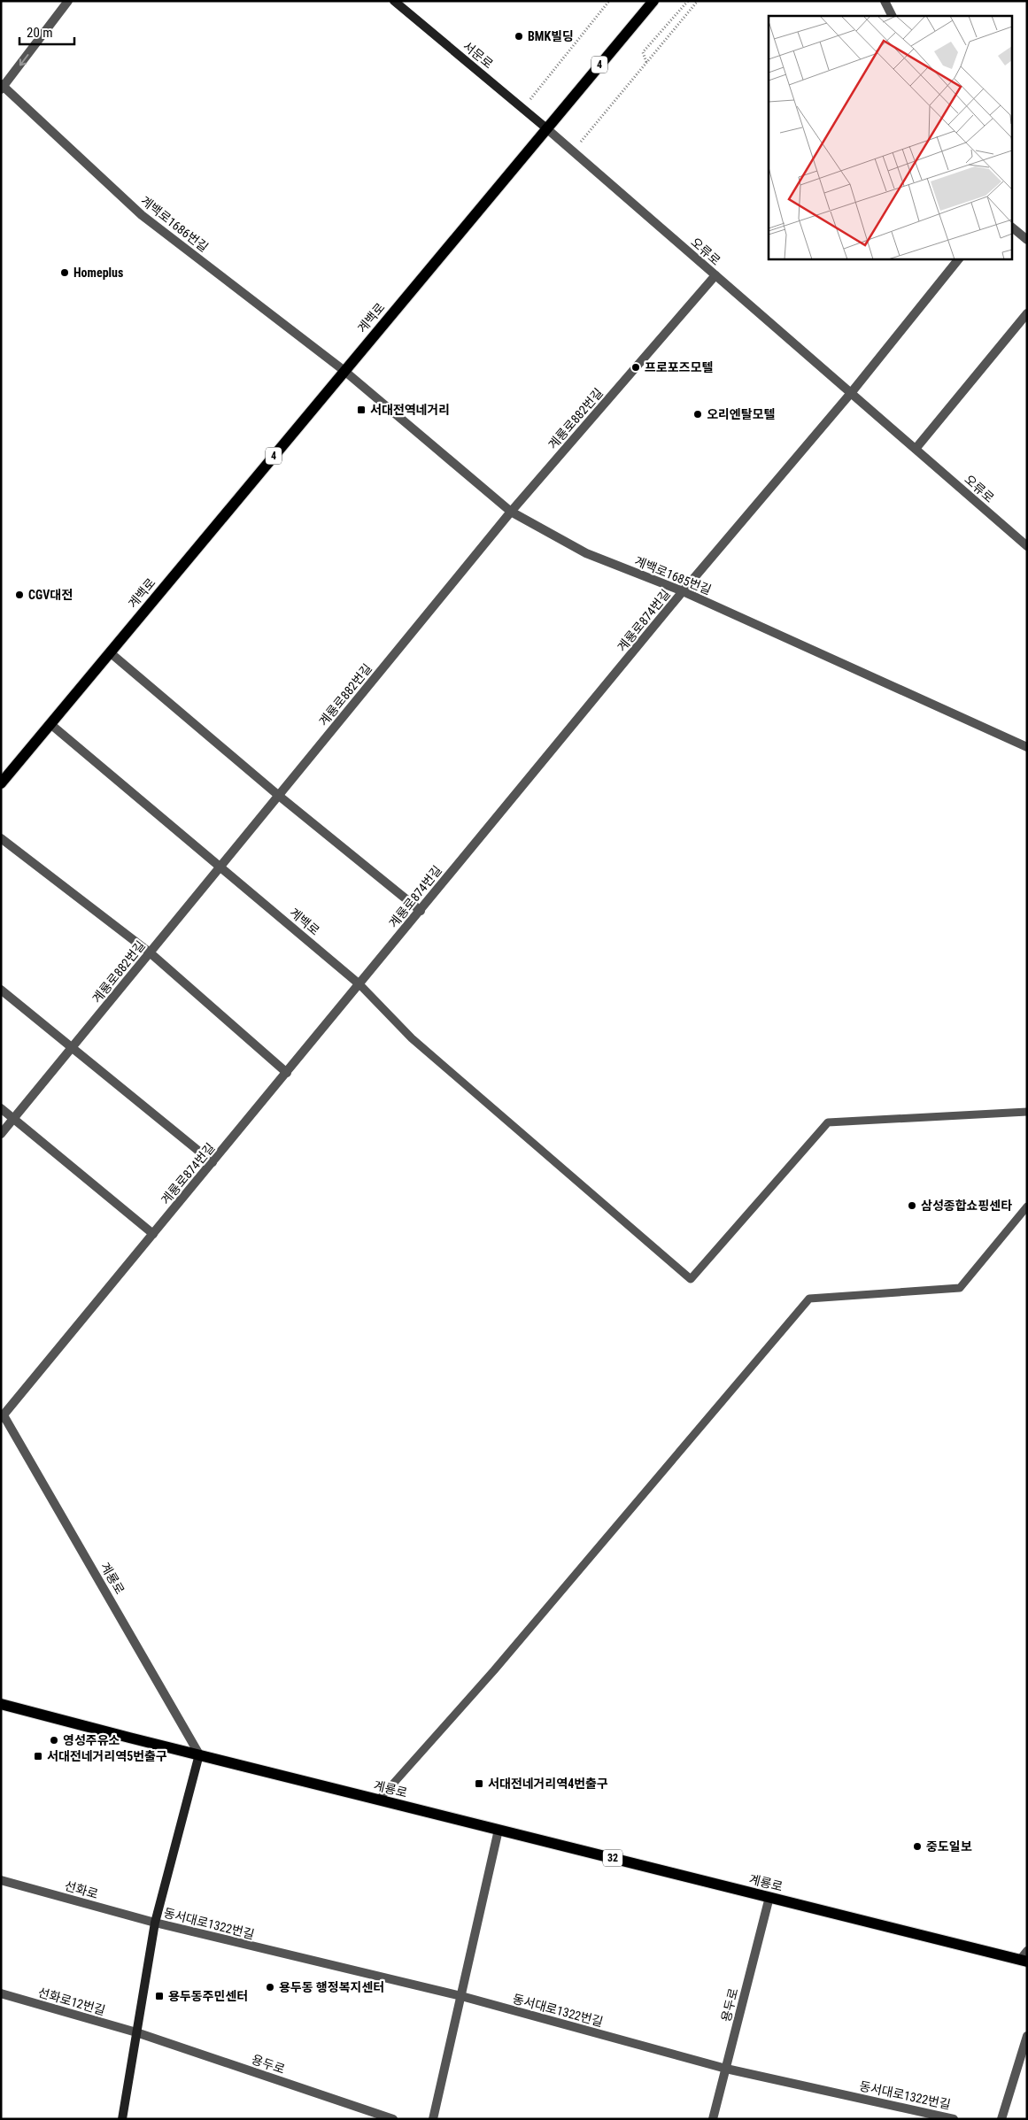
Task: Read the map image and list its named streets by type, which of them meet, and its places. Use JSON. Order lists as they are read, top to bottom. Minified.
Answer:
{"streets":{"main road":["서문로","4","계백로","계룡로","32"],"street":["계백로1686번길","오류로","계룡로882번길","계백로1685번길","계룡로874번길","선화로","동서대로1322번길","선화로12번길","용두로"]},"crossings":[["서문로","오류로"],["서문로","계백로"],["계백로1686번길","계백로"],["계백로1686번길","계백로1685번길"],["오류로","계백로"],["오류로","계룡로882번길"],["오류로","계룡로874번길"],["계백로","계룡로882번길"],["계백로","계백로1685번길"],["계백로","계룡로874번길"],["계룡로882번길","계백로1685번길"],["계백로1685번길","계룡로874번길"],["계룡로874번길","계룡로"],["계룡로","용두로"],["선화로","동서대로1322번길"],["동서대로1322번길","용두로"],["선화로12번길","용두로"]],"places":{"other":["BMK빌딩","Homeplus","프로포즈모텔","오리엔탈모텔","CGV대전","삼성종합쇼핑센타","영성주유소","중도일보","용두동 행정복지센터"],"transit":["서대전역네거리","서대전네거리역5번출구","서대전네거리역4번출구","용두동주민센터"]},"scale_bar":"20 m"}
